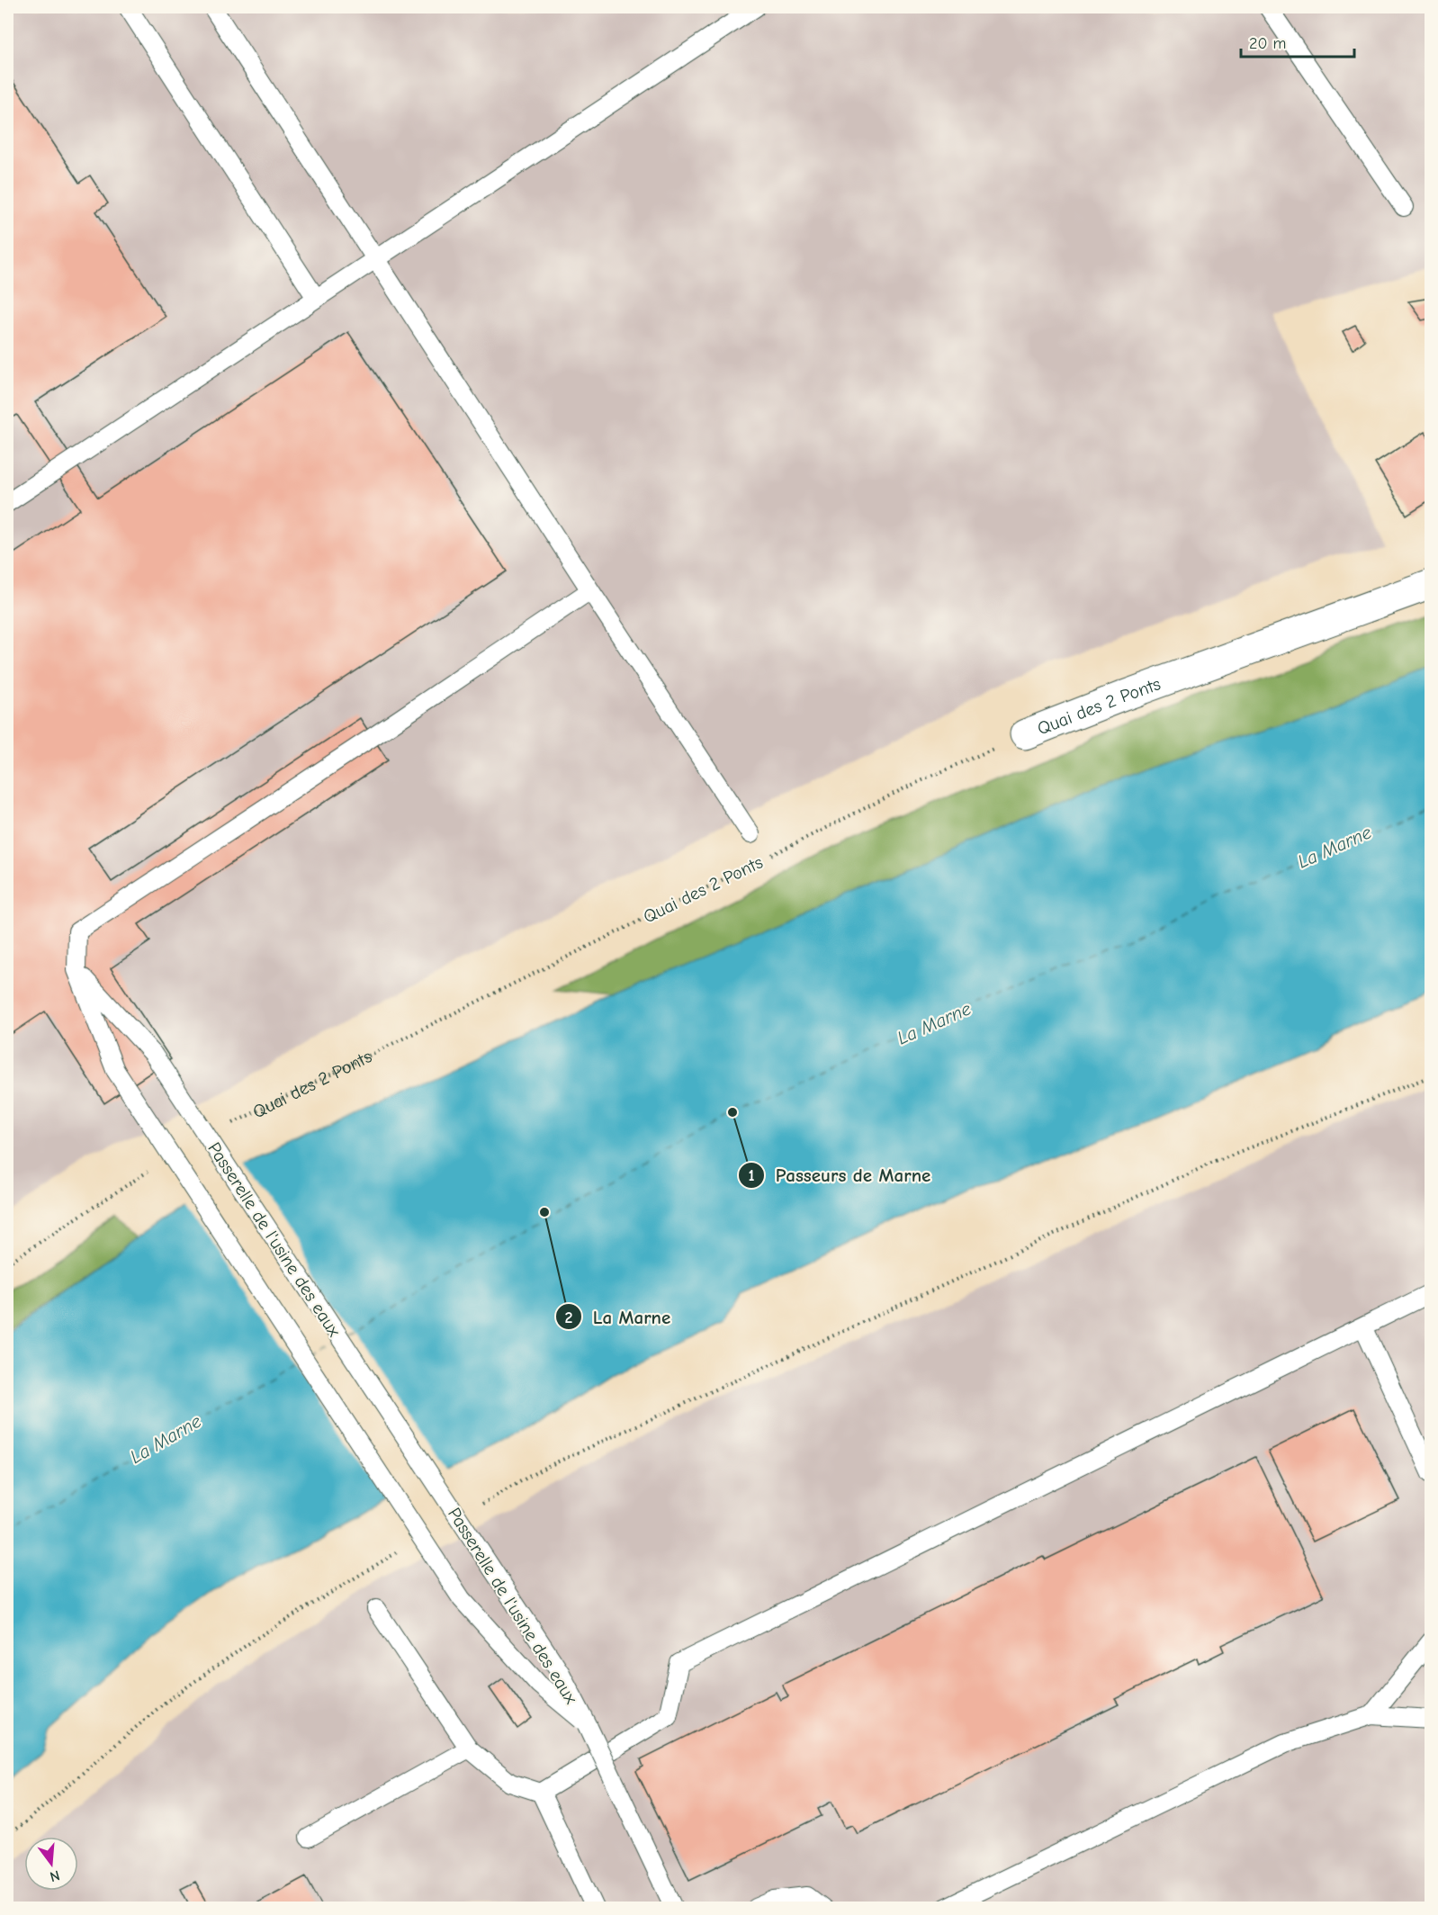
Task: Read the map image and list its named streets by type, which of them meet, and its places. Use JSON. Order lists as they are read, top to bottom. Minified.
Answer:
{"streets":{"street":["Quai des 2 Ponts"],"lane":["Passerelle de l'usine des eaux"]},"water":["La Marne"],"places":["Passeurs de Marne","La Marne"],"scale_bar":"20 m","north":"bottom"}
